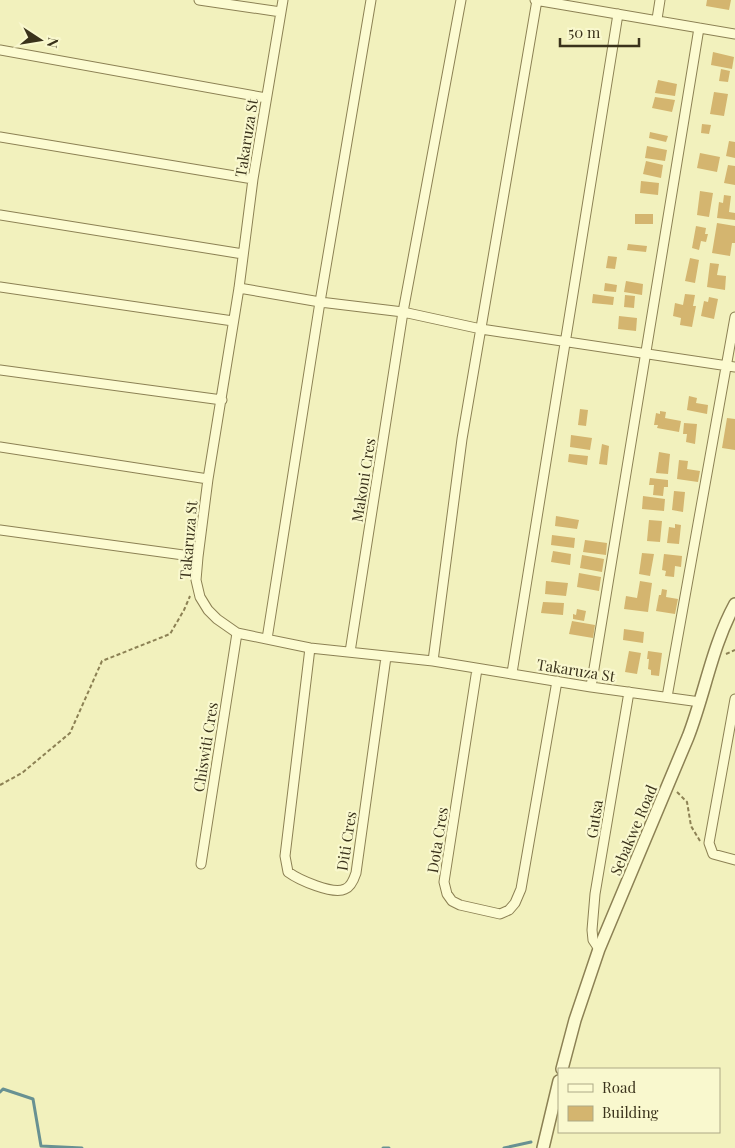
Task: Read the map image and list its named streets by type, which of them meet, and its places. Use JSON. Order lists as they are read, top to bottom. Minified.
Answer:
{"streets":{"street":["Takaruza St","Makoni Cres","Chiswiti Cres","Gutsa","Sebakwe Road","Dota Cres","Diti Cres"]},"crossings":[["Takaruza St","Makoni Cres"],["Takaruza St","Chiswiti Cres"],["Takaruza St","Gutsa"],["Takaruza St","Sebakwe Road"],["Takaruza St","Dota Cres"],["Takaruza St","Diti Cres"],["Gutsa","Sebakwe Road"]],"legend":["Road","Building"],"scale_bar":"50 m","north":"right"}
